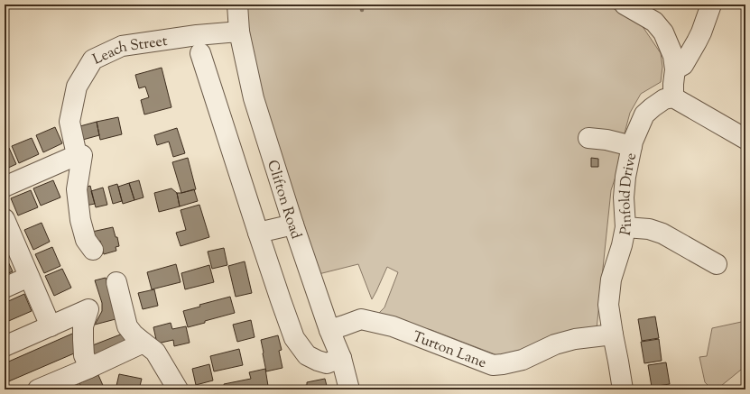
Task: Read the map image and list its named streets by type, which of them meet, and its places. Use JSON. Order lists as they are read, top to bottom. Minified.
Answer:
{"streets":{"street":["Leach Street","Pinfold Drive","Clifton Road","Turton Lane"]},"crossings":[["Leach Street","Clifton Road"],["Pinfold Drive","Turton Lane"],["Clifton Road","Turton Lane"]]}
